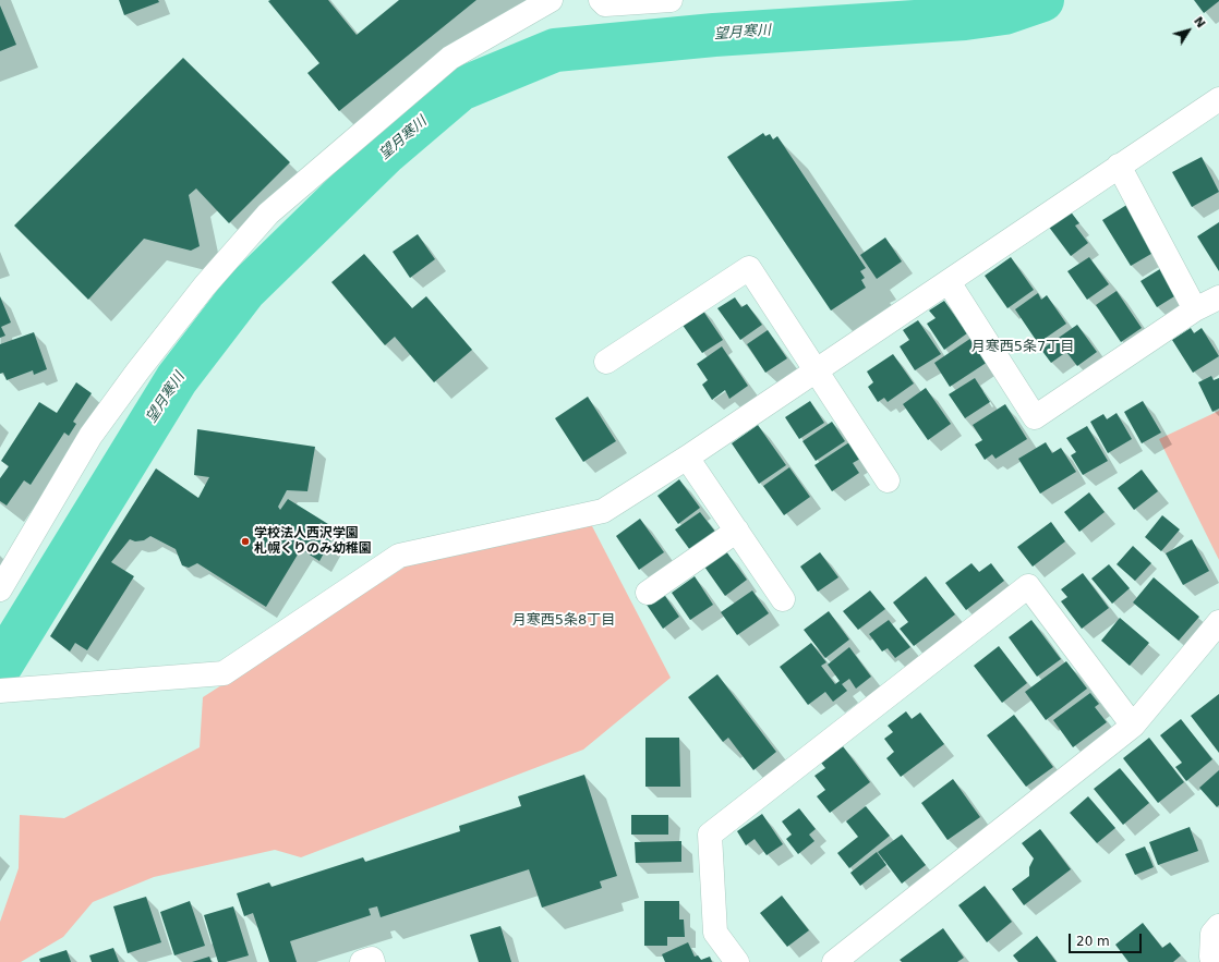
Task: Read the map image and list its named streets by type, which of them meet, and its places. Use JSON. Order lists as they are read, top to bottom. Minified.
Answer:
{"districts":["月寒西5条7丁目","月寒西5条8丁目"],"water":["望月寒川"],"places":["学校法人西沢学園 札幌くりのみ幼稚園"],"scale_bar":"20 m","north":"top right"}
